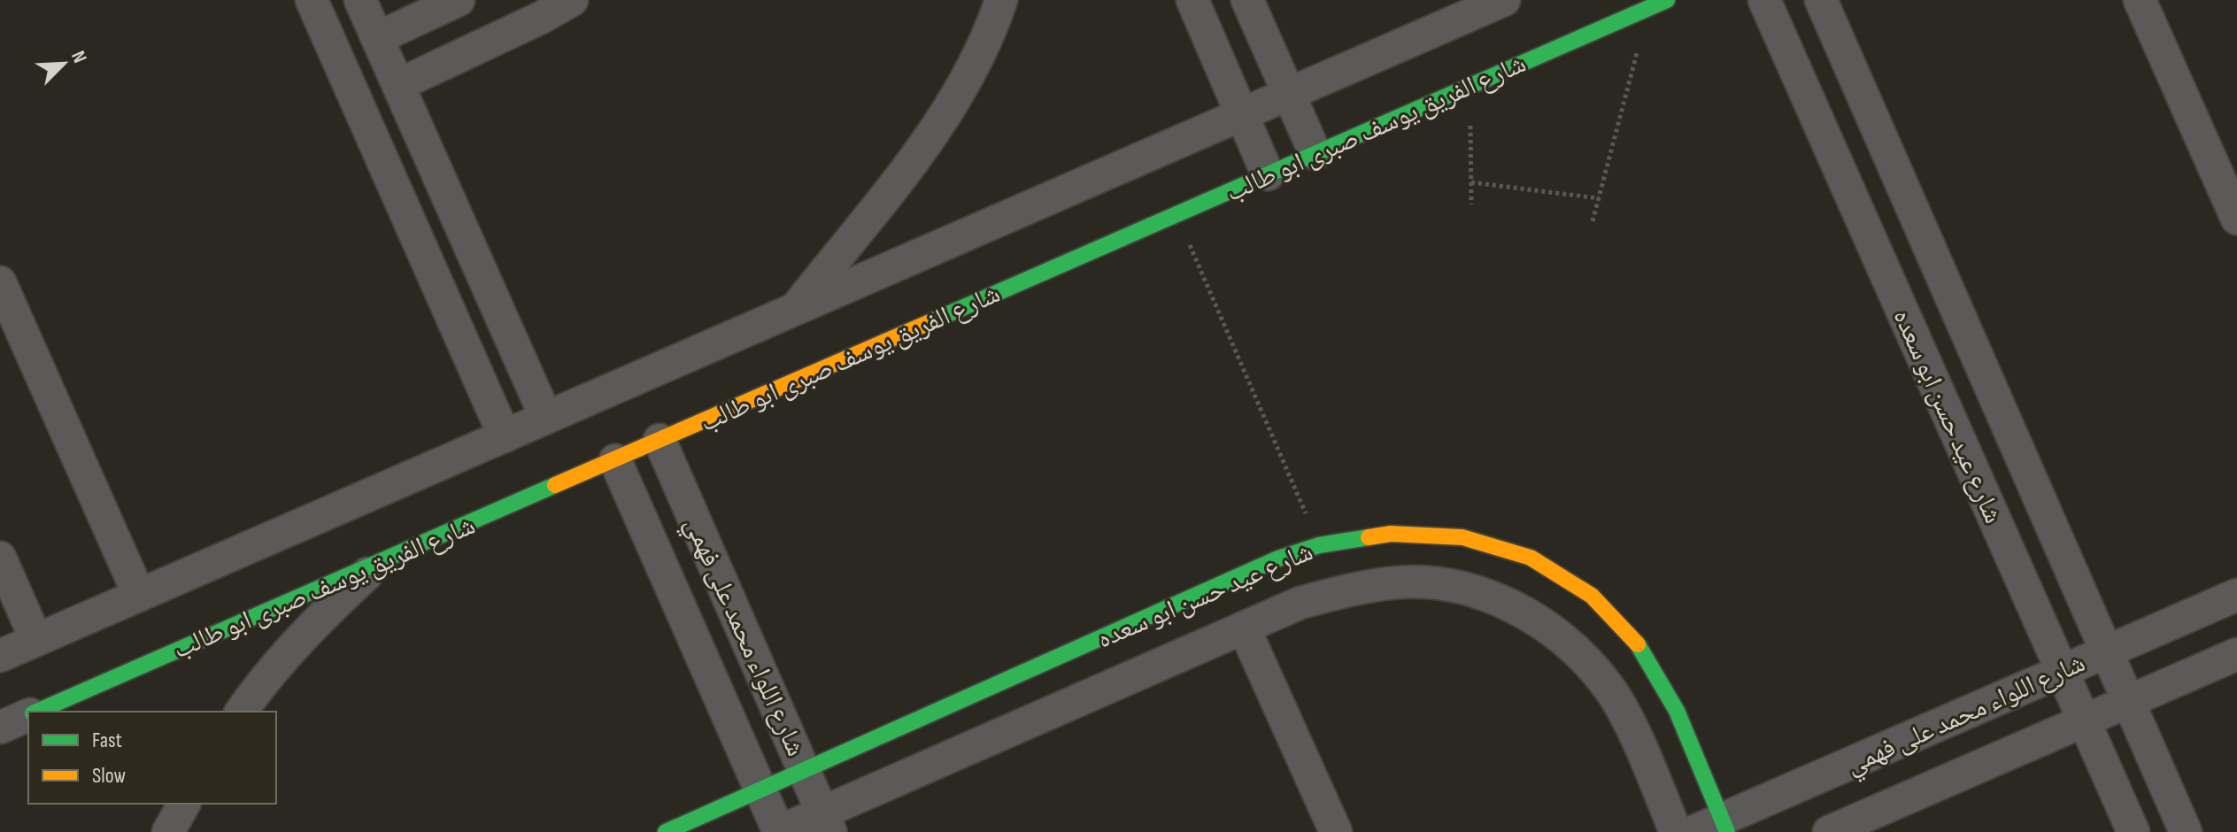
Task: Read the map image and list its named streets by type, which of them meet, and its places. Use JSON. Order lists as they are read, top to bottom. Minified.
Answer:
{"streets":{"street":["شارع الفريق يوسف صبرى ابو طالب","شارع عيد حسن ابو سعده","شارع اللواء محمد على فهمي"]},"crossings":[["شارع الفريق يوسف صبرى ابو طالب","شارع اللواء محمد على فهمي"],["شارع عيد حسن ابو سعده","شارع اللواء محمد على فهمي"]],"legend":["Fast","Slow"],"north":"top right"}
